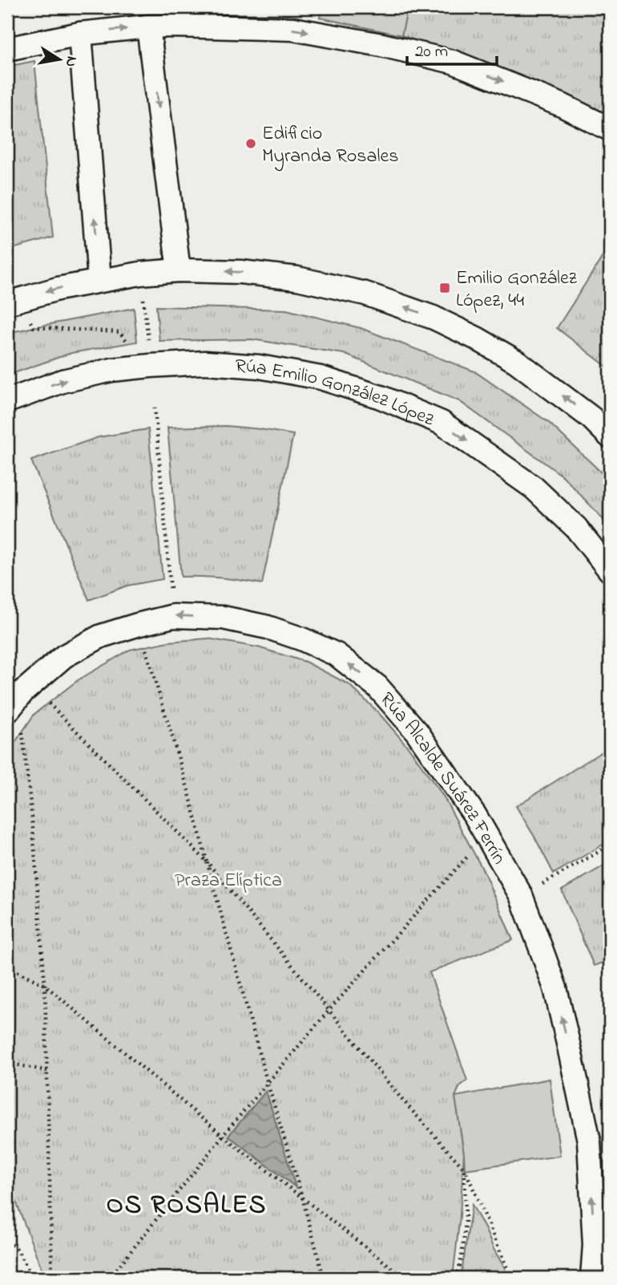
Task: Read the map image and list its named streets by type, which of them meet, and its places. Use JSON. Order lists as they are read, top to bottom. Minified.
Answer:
{"streets":{"street":["Rúa Emilio González López","Rúa Alcalde Suárez Ferrín"]},"districts":["OS ROSALES"],"parks":["Praza Elíptica"],"places":{"other":["Edificio Myranda Rosales"],"transit":["Emilio González López, 44"]},"scale_bar":"20 m","north":"right"}
